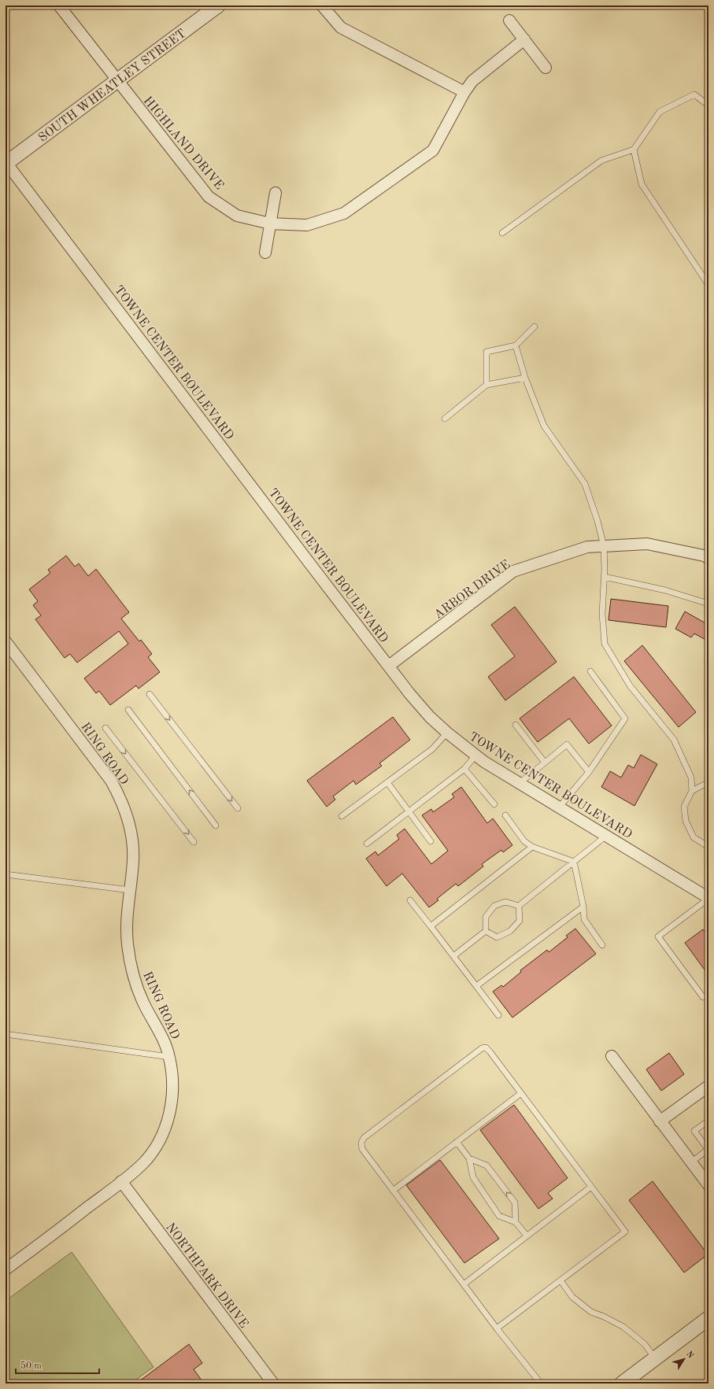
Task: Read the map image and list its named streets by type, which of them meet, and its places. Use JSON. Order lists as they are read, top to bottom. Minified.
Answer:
{"streets":{"street":["SOUTH WHEATLEY STREET","HIGHLAND DRIVE","TOWNE CENTER BOULEVARD","ARBOR DRIVE","RING ROAD","NORTHPARK DRIVE"]},"crossings":[["SOUTH WHEATLEY STREET","HIGHLAND DRIVE"],["SOUTH WHEATLEY STREET","TOWNE CENTER BOULEVARD"],["TOWNE CENTER BOULEVARD","ARBOR DRIVE"],["RING ROAD","NORTHPARK DRIVE"]],"scale_bar":"50 m","north":"top right"}
